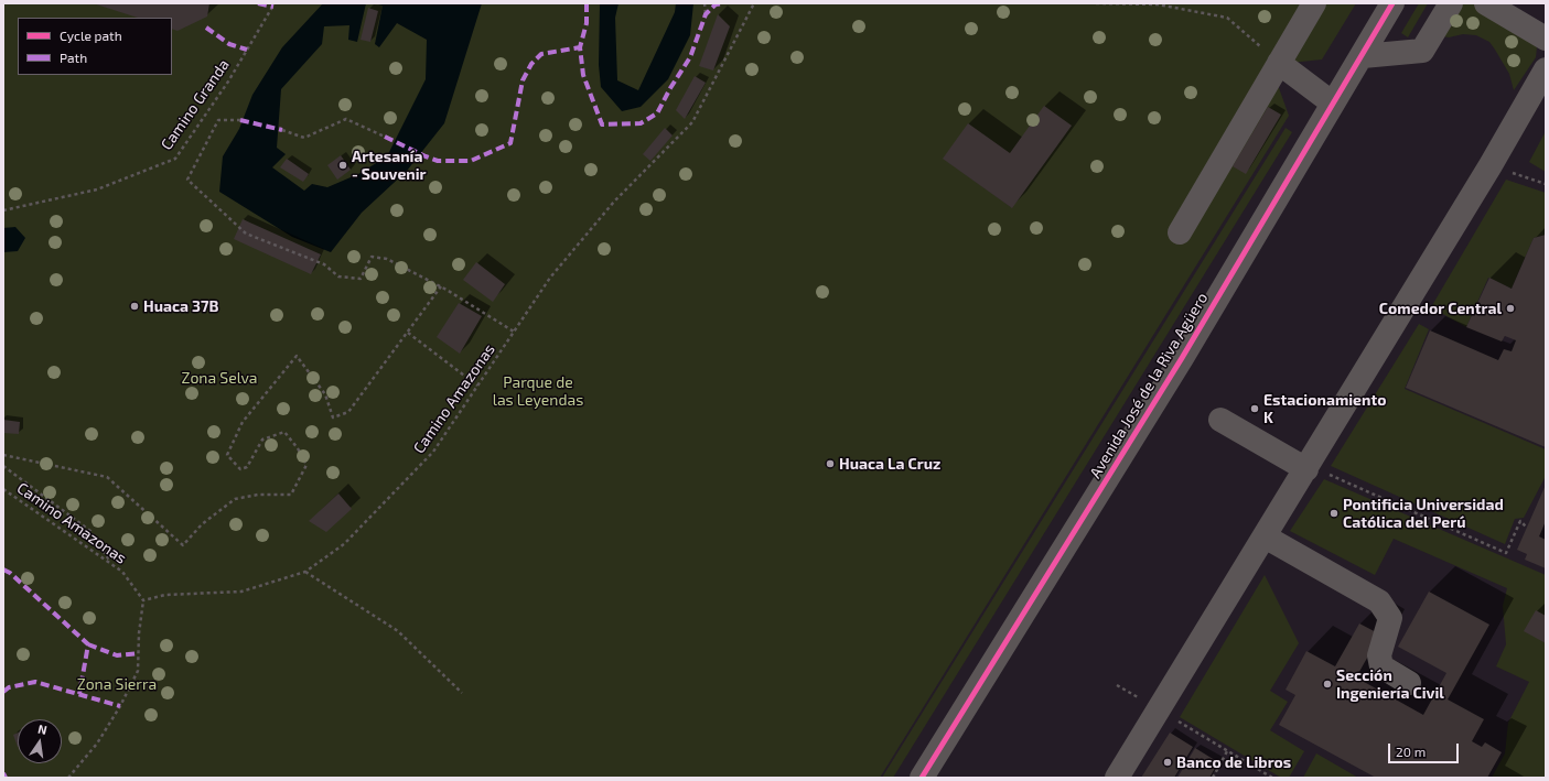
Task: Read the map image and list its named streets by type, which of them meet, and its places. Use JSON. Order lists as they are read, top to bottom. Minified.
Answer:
{"streets":{"street":["Avenida José de la Riva Agüero"],"path":["Camino Granda","Camino Amazonas"]},"parks":["Zona Selva","Parque de las Leyendas","Zona Sierra"],"places":["Artesanía - Souvenir","Huaca 37B","Comedor Central","Estacionamiento K","Huaca La Cruz","Pontificia Universidad Católica del Perú","Sección Ingeniería Civil","Banco de Libros"],"legend":["Cycle path","Path"],"scale_bar":"20 m","north":"top"}
